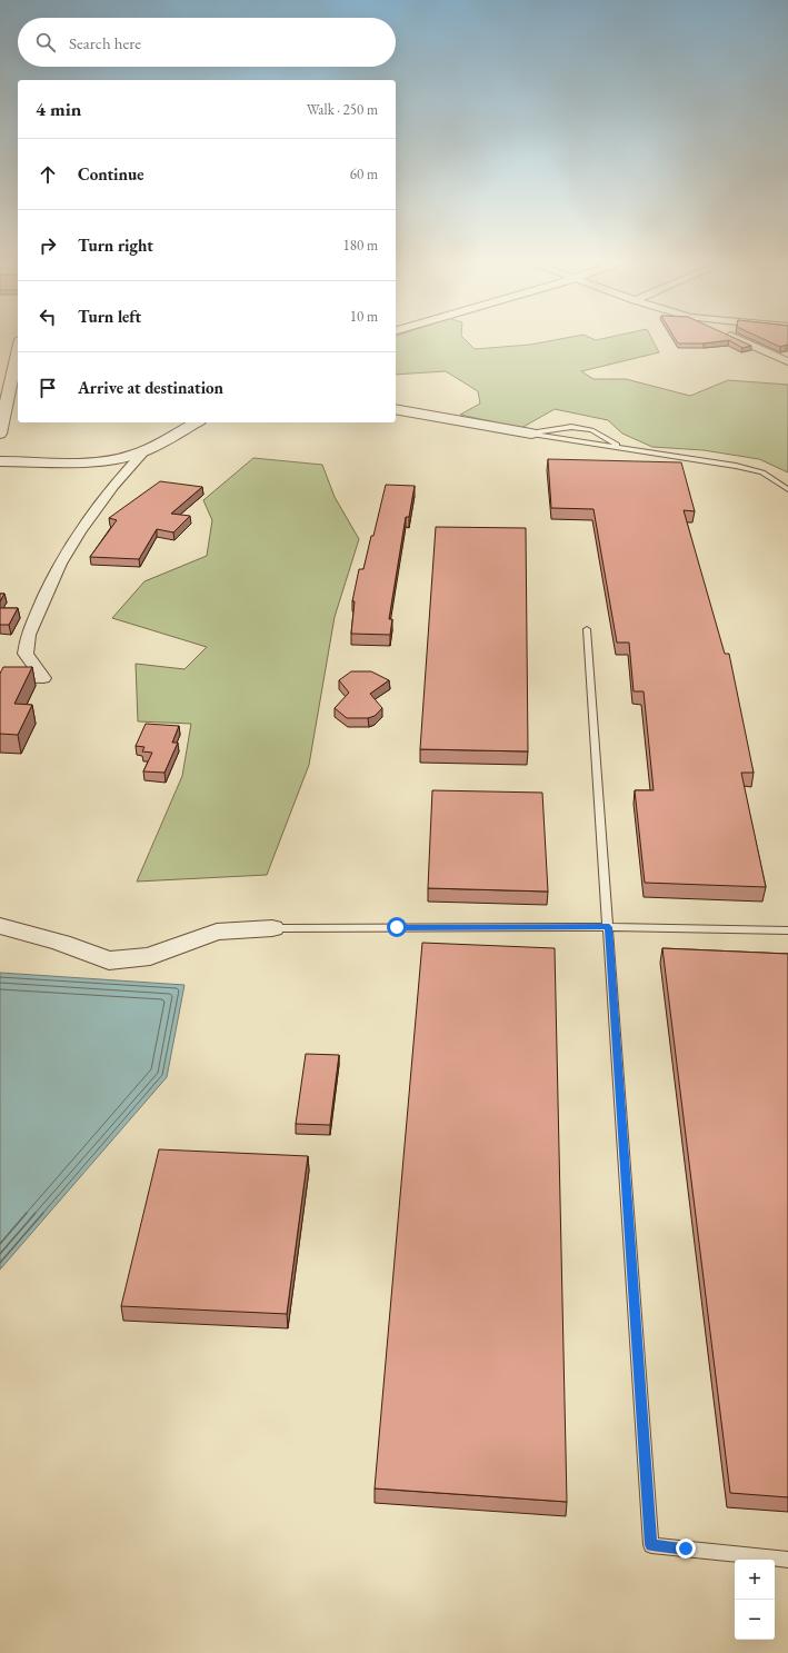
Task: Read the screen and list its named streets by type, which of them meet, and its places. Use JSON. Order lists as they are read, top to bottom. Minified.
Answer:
{"page":{"search":"Search here","heading":["4 min","Walk · 250 m"],"list":[["Continue","60 m"],["Turn right","180 m"],["Turn left","10 m"],"Arrive at destination"],"map_buttons":["+","−"]}}
